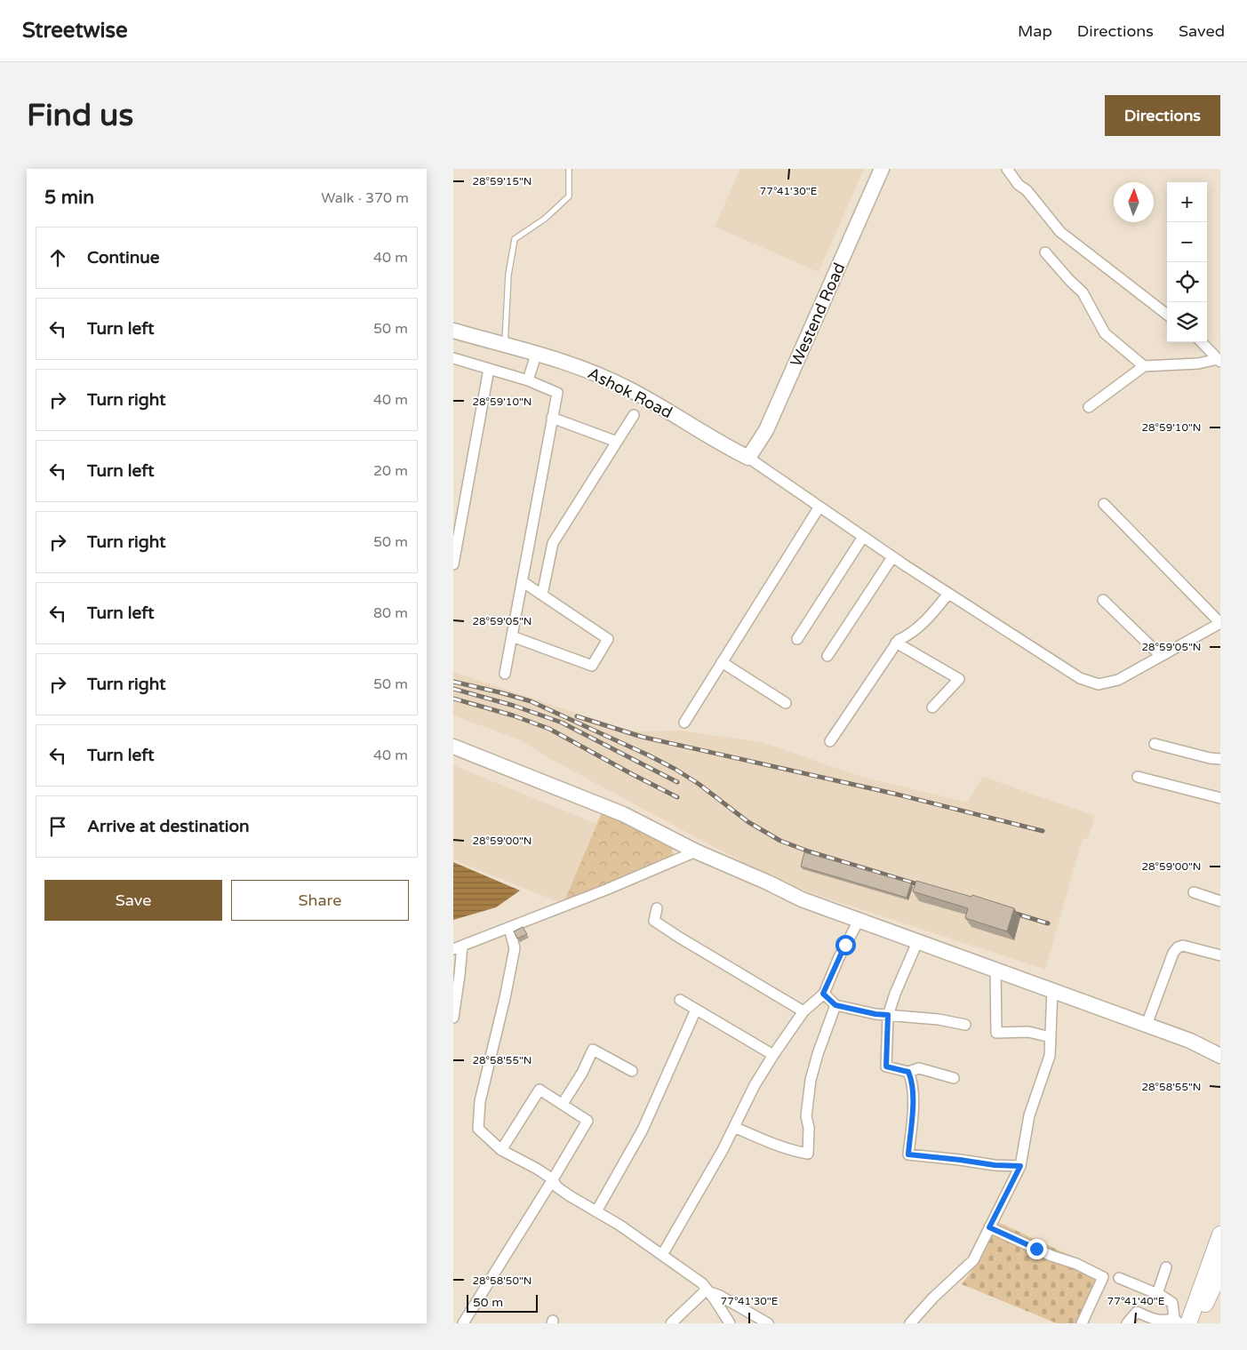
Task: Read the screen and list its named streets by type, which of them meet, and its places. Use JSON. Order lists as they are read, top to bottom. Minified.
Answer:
{"streets":{"street":["Westend Road","Ashok Road"]},"crossings":[["Westend Road","Ashok Road"]],"scale_bar":"50 m","north":"top","page":{"header":"Streetwise","nav":["Map","Directions","Saved"],"buttons":["Directions",["Save","Share"]],"title":"Find us","heading":["5 min","Walk · 370 m"],"map_buttons":["+","−"],"list":[["Continue","40 m"],["Turn left","50 m"],["Turn right","40 m"],["Turn left","20 m"],["Turn right","50 m"],["Turn left","80 m"],["Turn right","50 m"],["Turn left","40 m"],"Arrive at destination"],"scale":"50 m"},"coordinates":["28°59'15\"N","77°41'30\"E","28°59'10\"N","28°59'05\"N","28°59'00\"N","28°58'55\"N","28°58'50\"N","77°41'40\"E"]}
